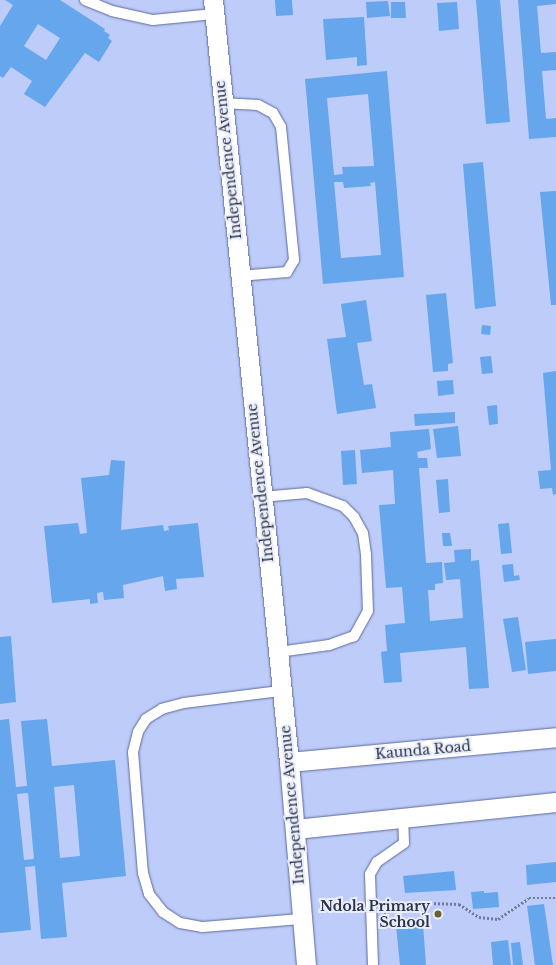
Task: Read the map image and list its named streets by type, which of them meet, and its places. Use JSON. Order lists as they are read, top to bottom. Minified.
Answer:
{"streets":{"street":["Independence Avenue","Kaunda Road"]},"crossings":[["Independence Avenue","Kaunda Road"]],"places":["Ndola Primary School"]}
